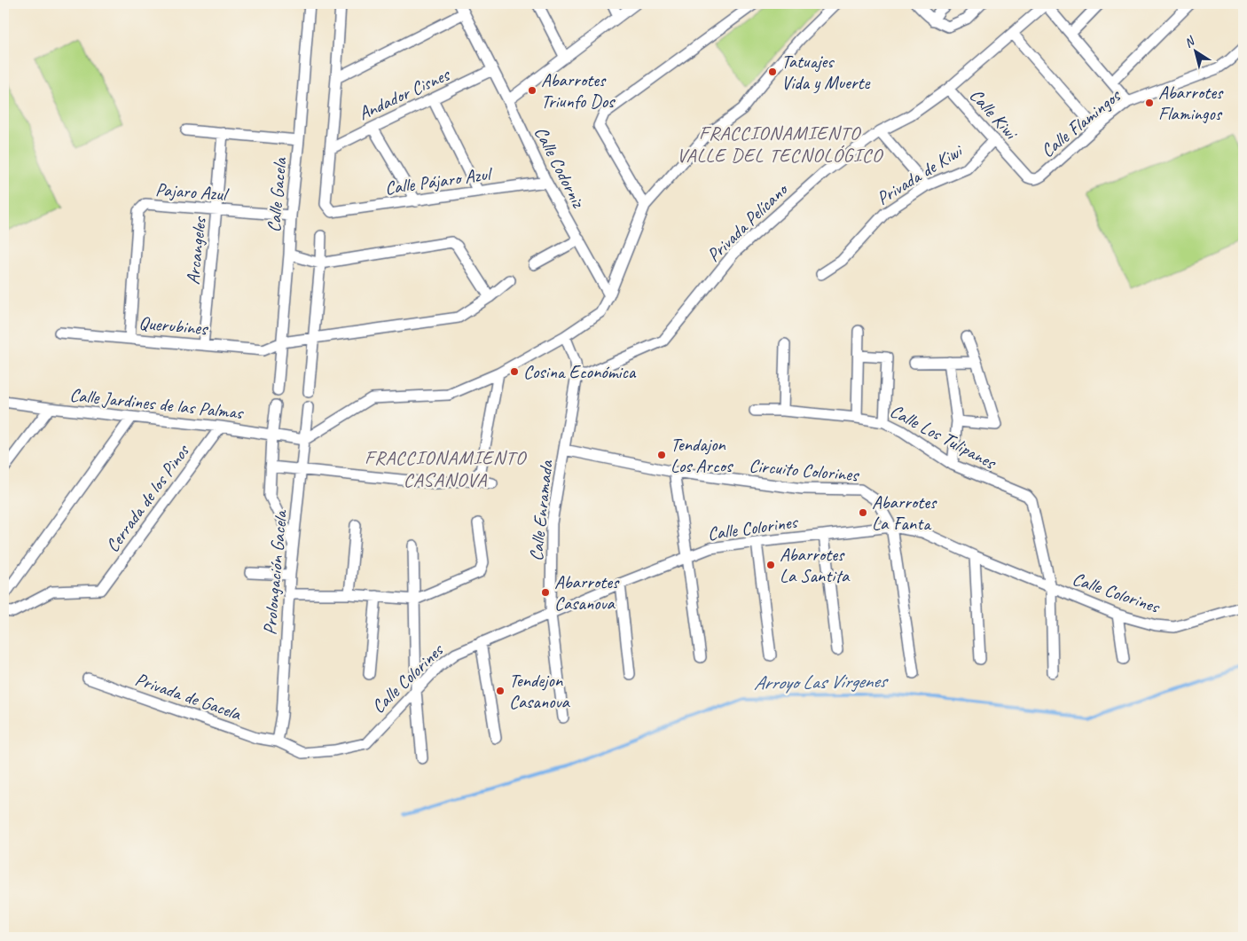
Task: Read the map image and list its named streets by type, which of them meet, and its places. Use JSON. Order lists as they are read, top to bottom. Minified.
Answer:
{"streets":{"street":["Andador Cisnes","Calle Kiwi","Calle Flamingos","Calle Codorniz","Privada de Kiwi","Calle Pájaro Azul","Pajaro Azul","Calle Gacela","Privada Pelícano","Arcangeles","Querubines","Calle Jardines de las Palmas","Calle Los Tulipanes","Circuito Colorines","Cerrada de los Pinos","Calle Enramada","Calle Colorines","Prolongación Gacela","Privada de Gacela"]},"crossings":[["Andador Cisnes","Calle Codorniz"],["Andador Cisnes","Calle Pájaro Azul"],["Calle Kiwi","Calle Flamingos"],["Calle Kiwi","Privada de Kiwi"],["Calle Kiwi","Privada Pelícano"],["Calle Codorniz","Calle Pájaro Azul"],["Pajaro Azul","Calle Gacela"],["Pajaro Azul","Arcangeles"],["Pajaro Azul","Querubines"],["Calle Gacela","Querubines"],["Privada Pelícano","Calle Enramada"],["Arcangeles","Querubines"],["Calle Jardines de las Palmas","Cerrada de los Pinos"],["Calle Jardines de las Palmas","Prolongación Gacela"],["Calle Los Tulipanes","Calle Colorines"],["Circuito Colorines","Calle Enramada"],["Circuito Colorines","Calle Colorines"],["Calle Enramada","Calle Colorines"],["Calle Colorines","Prolongación Gacela"],["Calle Colorines","Privada de Gacela"],["Prolongación Gacela","Privada de Gacela"]],"districts":["FRACCIONAMIENTO VALLE DEL TECNOLÓGICO","FRACCIONAMIENTO CASANOVA"],"water":["Arroyo Las Virgenes"],"places":["Tatuajes Vida y Muerte","Abarrotes Triunfo Dos","Abarrotes Flamingos","Cosina Económica","Tendajon Los Arcos","Abarrotes La Fanta","Abarrotes La Santita","Abarrotes Casanova","Tendejon Casanova"],"north":"top left"}
